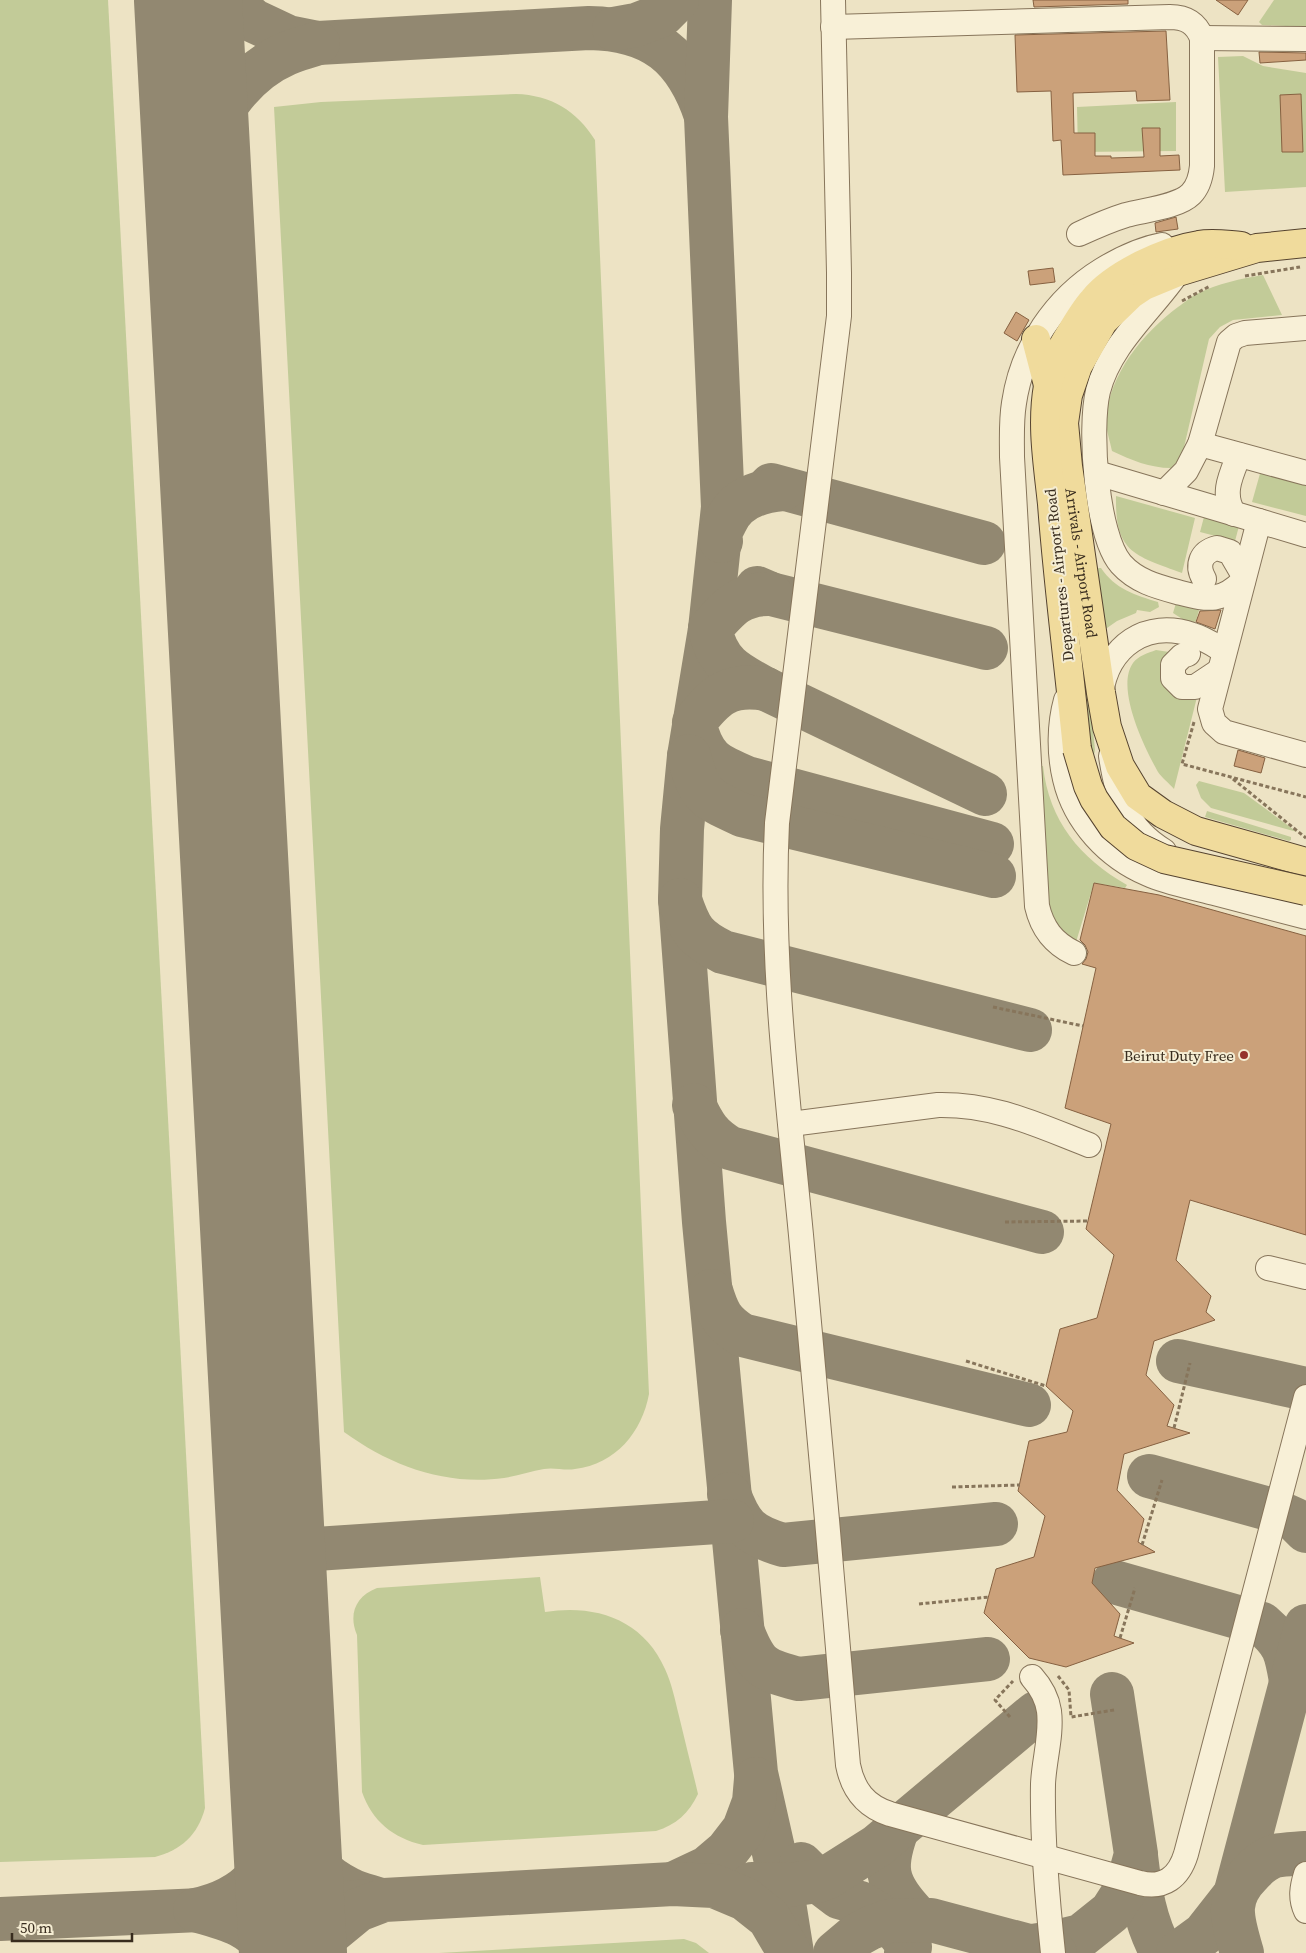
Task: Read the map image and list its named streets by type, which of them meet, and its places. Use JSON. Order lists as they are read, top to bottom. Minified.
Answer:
{"streets":{"main road":["Arrivals - Airport Road","Departures - Airport Road"]},"crossings":[["Arrivals - Airport Road","Departures - Airport Road"]],"places":["Beirut Duty Free"],"scale_bar":"50 m"}
